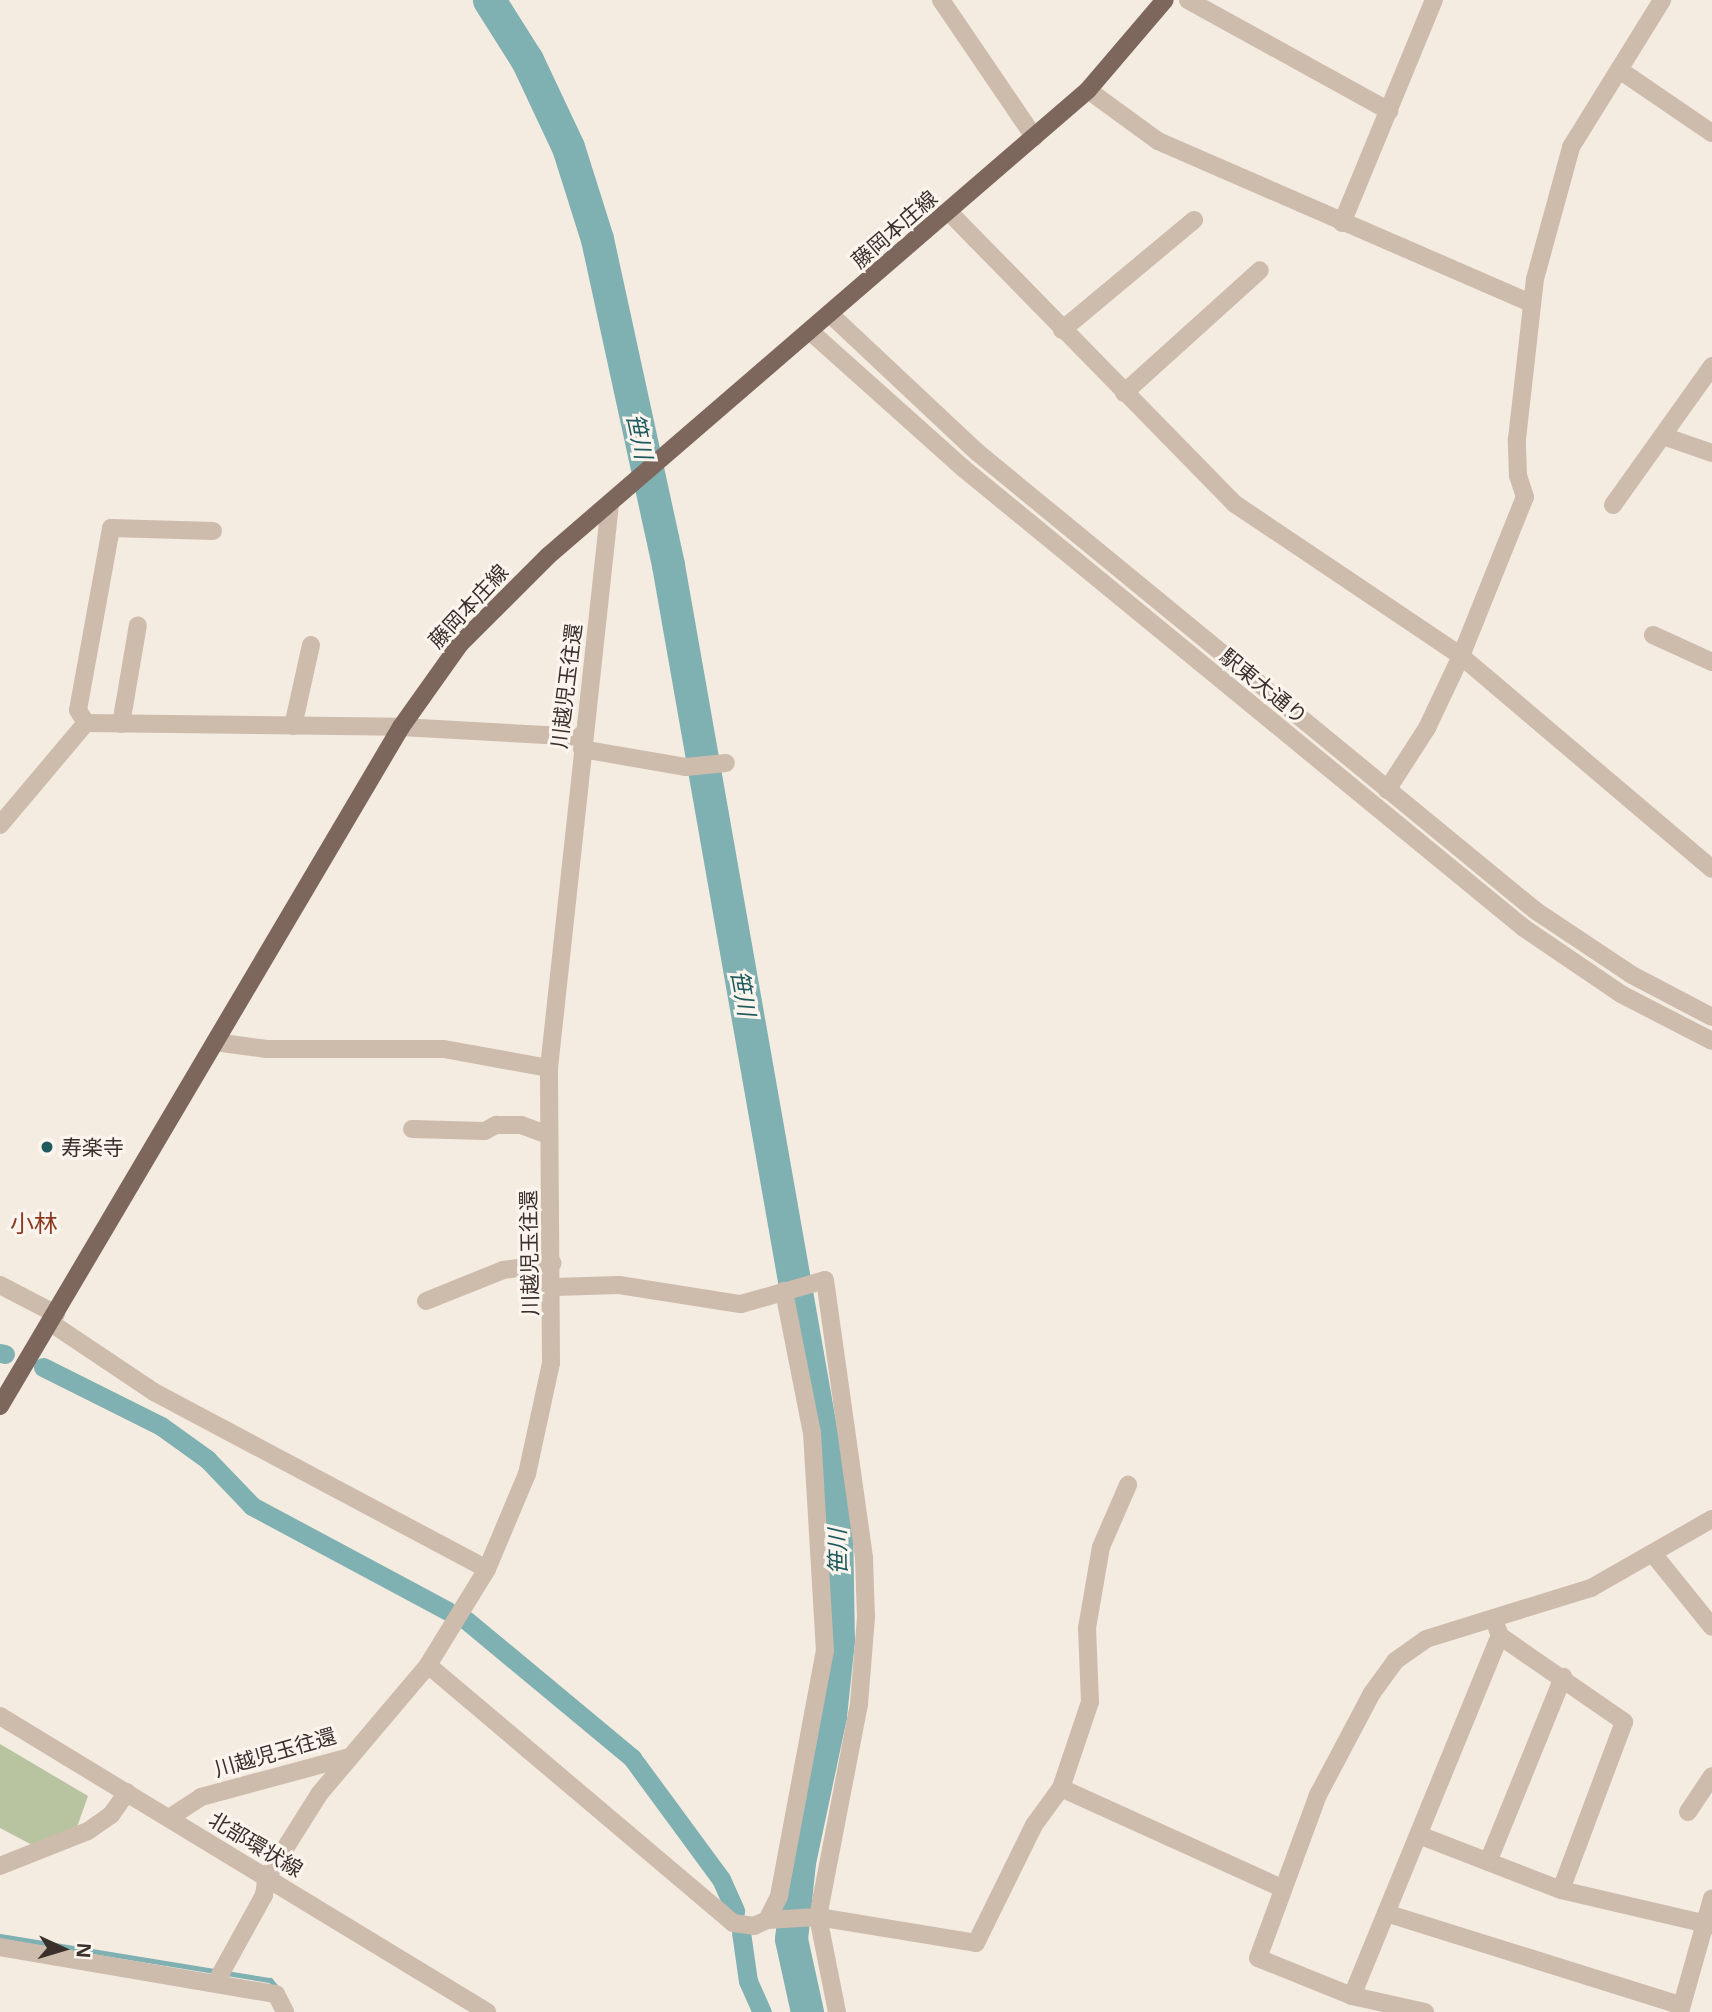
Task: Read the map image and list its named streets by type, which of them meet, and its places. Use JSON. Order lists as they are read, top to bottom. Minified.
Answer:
{"streets":{"main road":["藤岡本庄線"],"street":["川越児玉往還","駅東大通り","北部環状線"]},"crossings":[["藤岡本庄線","川越児玉往還"],["藤岡本庄線","駅東大通り"],["川越児玉往還","北部環状線"]],"districts":["小林"],"water":["笹川"],"places":["寿楽寺"],"north":"right"}
